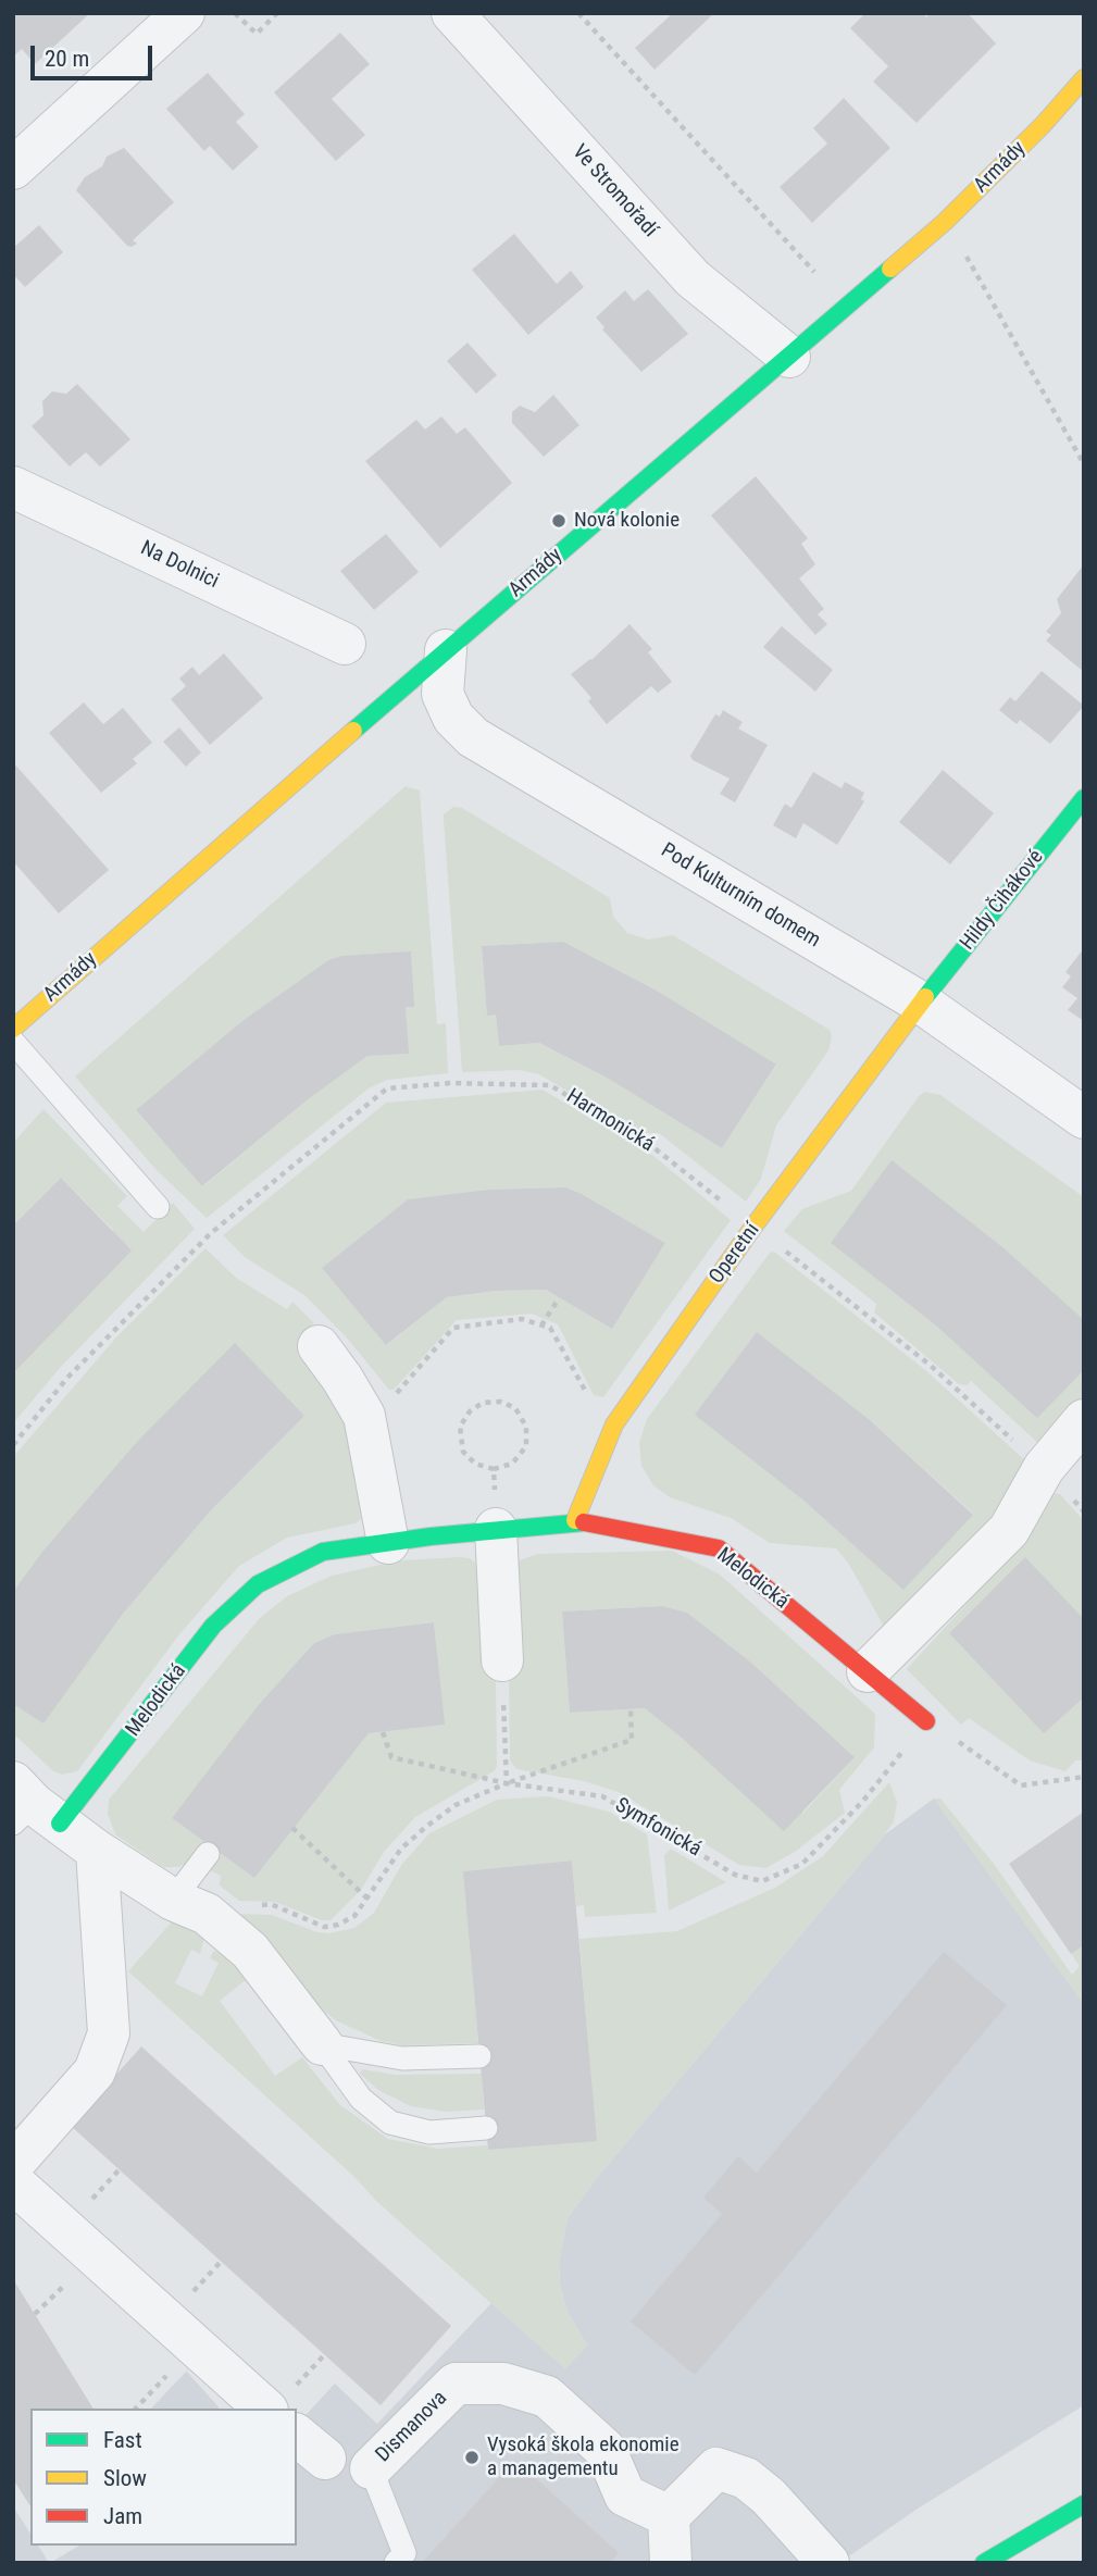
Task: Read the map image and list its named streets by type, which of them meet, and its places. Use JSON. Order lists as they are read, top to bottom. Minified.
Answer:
{"streets":{"street":["Armády","Ve Stromořadí","Na Dolnici","Pod Kulturním domem","Hildy Čihákové","Operetní","Melodická","Dismanova"],"path":["Harmonická","Symfonická"]},"crossings":[["Armády","Ve Stromořadí"],["Armády","Pod Kulturním domem"],["Pod Kulturním domem","Hildy Čihákové"],["Pod Kulturním domem","Operetní"],["Hildy Čihákové","Operetní"],["Harmonická","Operetní"],["Operetní","Melodická"],["Melodická","Symfonická"]],"places":["Nová kolonie","Vysoká škola ekonomie a managementu"],"legend":["Fast","Slow","Jam"],"scale_bar":"20 m"}
